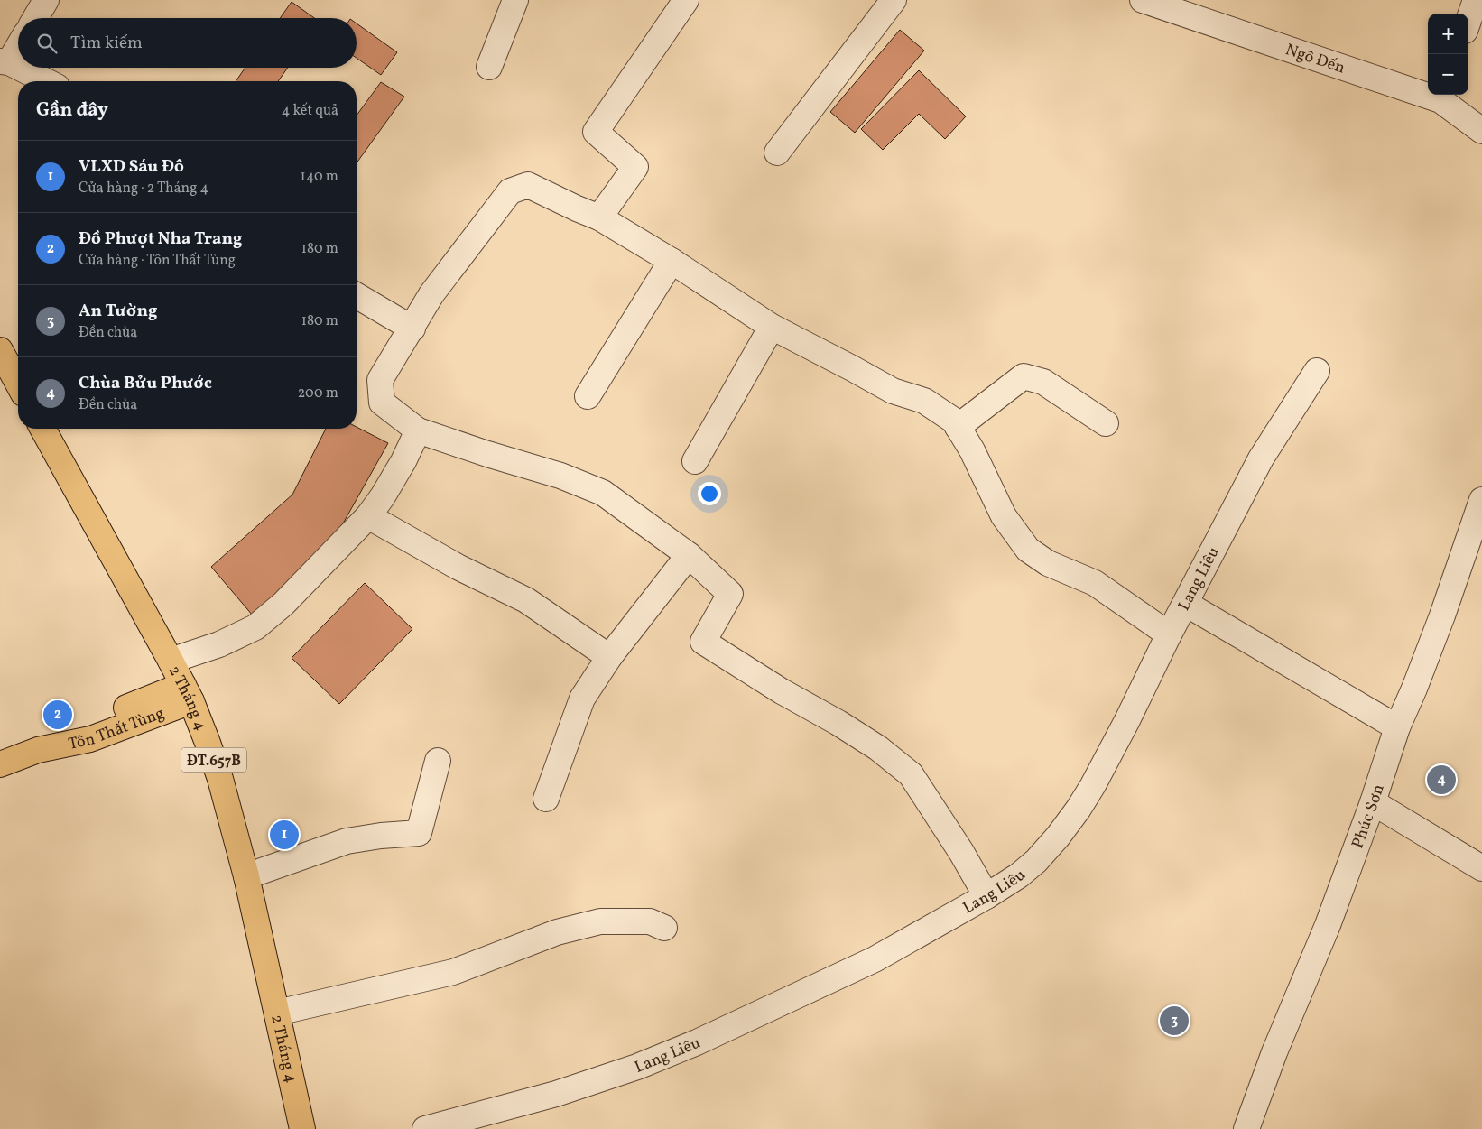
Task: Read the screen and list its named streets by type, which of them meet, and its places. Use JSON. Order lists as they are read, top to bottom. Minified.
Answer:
{"streets":{"main road":["2 Tháng 4","Tôn Thất Tùng","ĐT.657B"],"street":["Ngô Đến","Lang Liêu","Phúc Sơn"]},"crossings":[["2 Tháng 4","Tôn Thất Tùng"]],"page":{"map_buttons":["+","−"],"search":"Tìm kiếm","heading":["Gần đây","4 kết quả"],"list":[{"mark":"1","name":"VLXD Sáu Đô","note":"Cửa hàng · 2 Tháng 4","value":"140 m"},{"mark":"2","name":"Đồ Phượt Nha Trang","note":"Cửa hàng · Tôn Thất Tùng","value":"180 m"},{"mark":"3","name":"An Tường","note":"Đền chùa","value":"180 m"},{"mark":"4","name":"Chùa Bửu Phước","note":"Đền chùa","value":"200 m"}],"pins":["2","4","1","3"]}}
